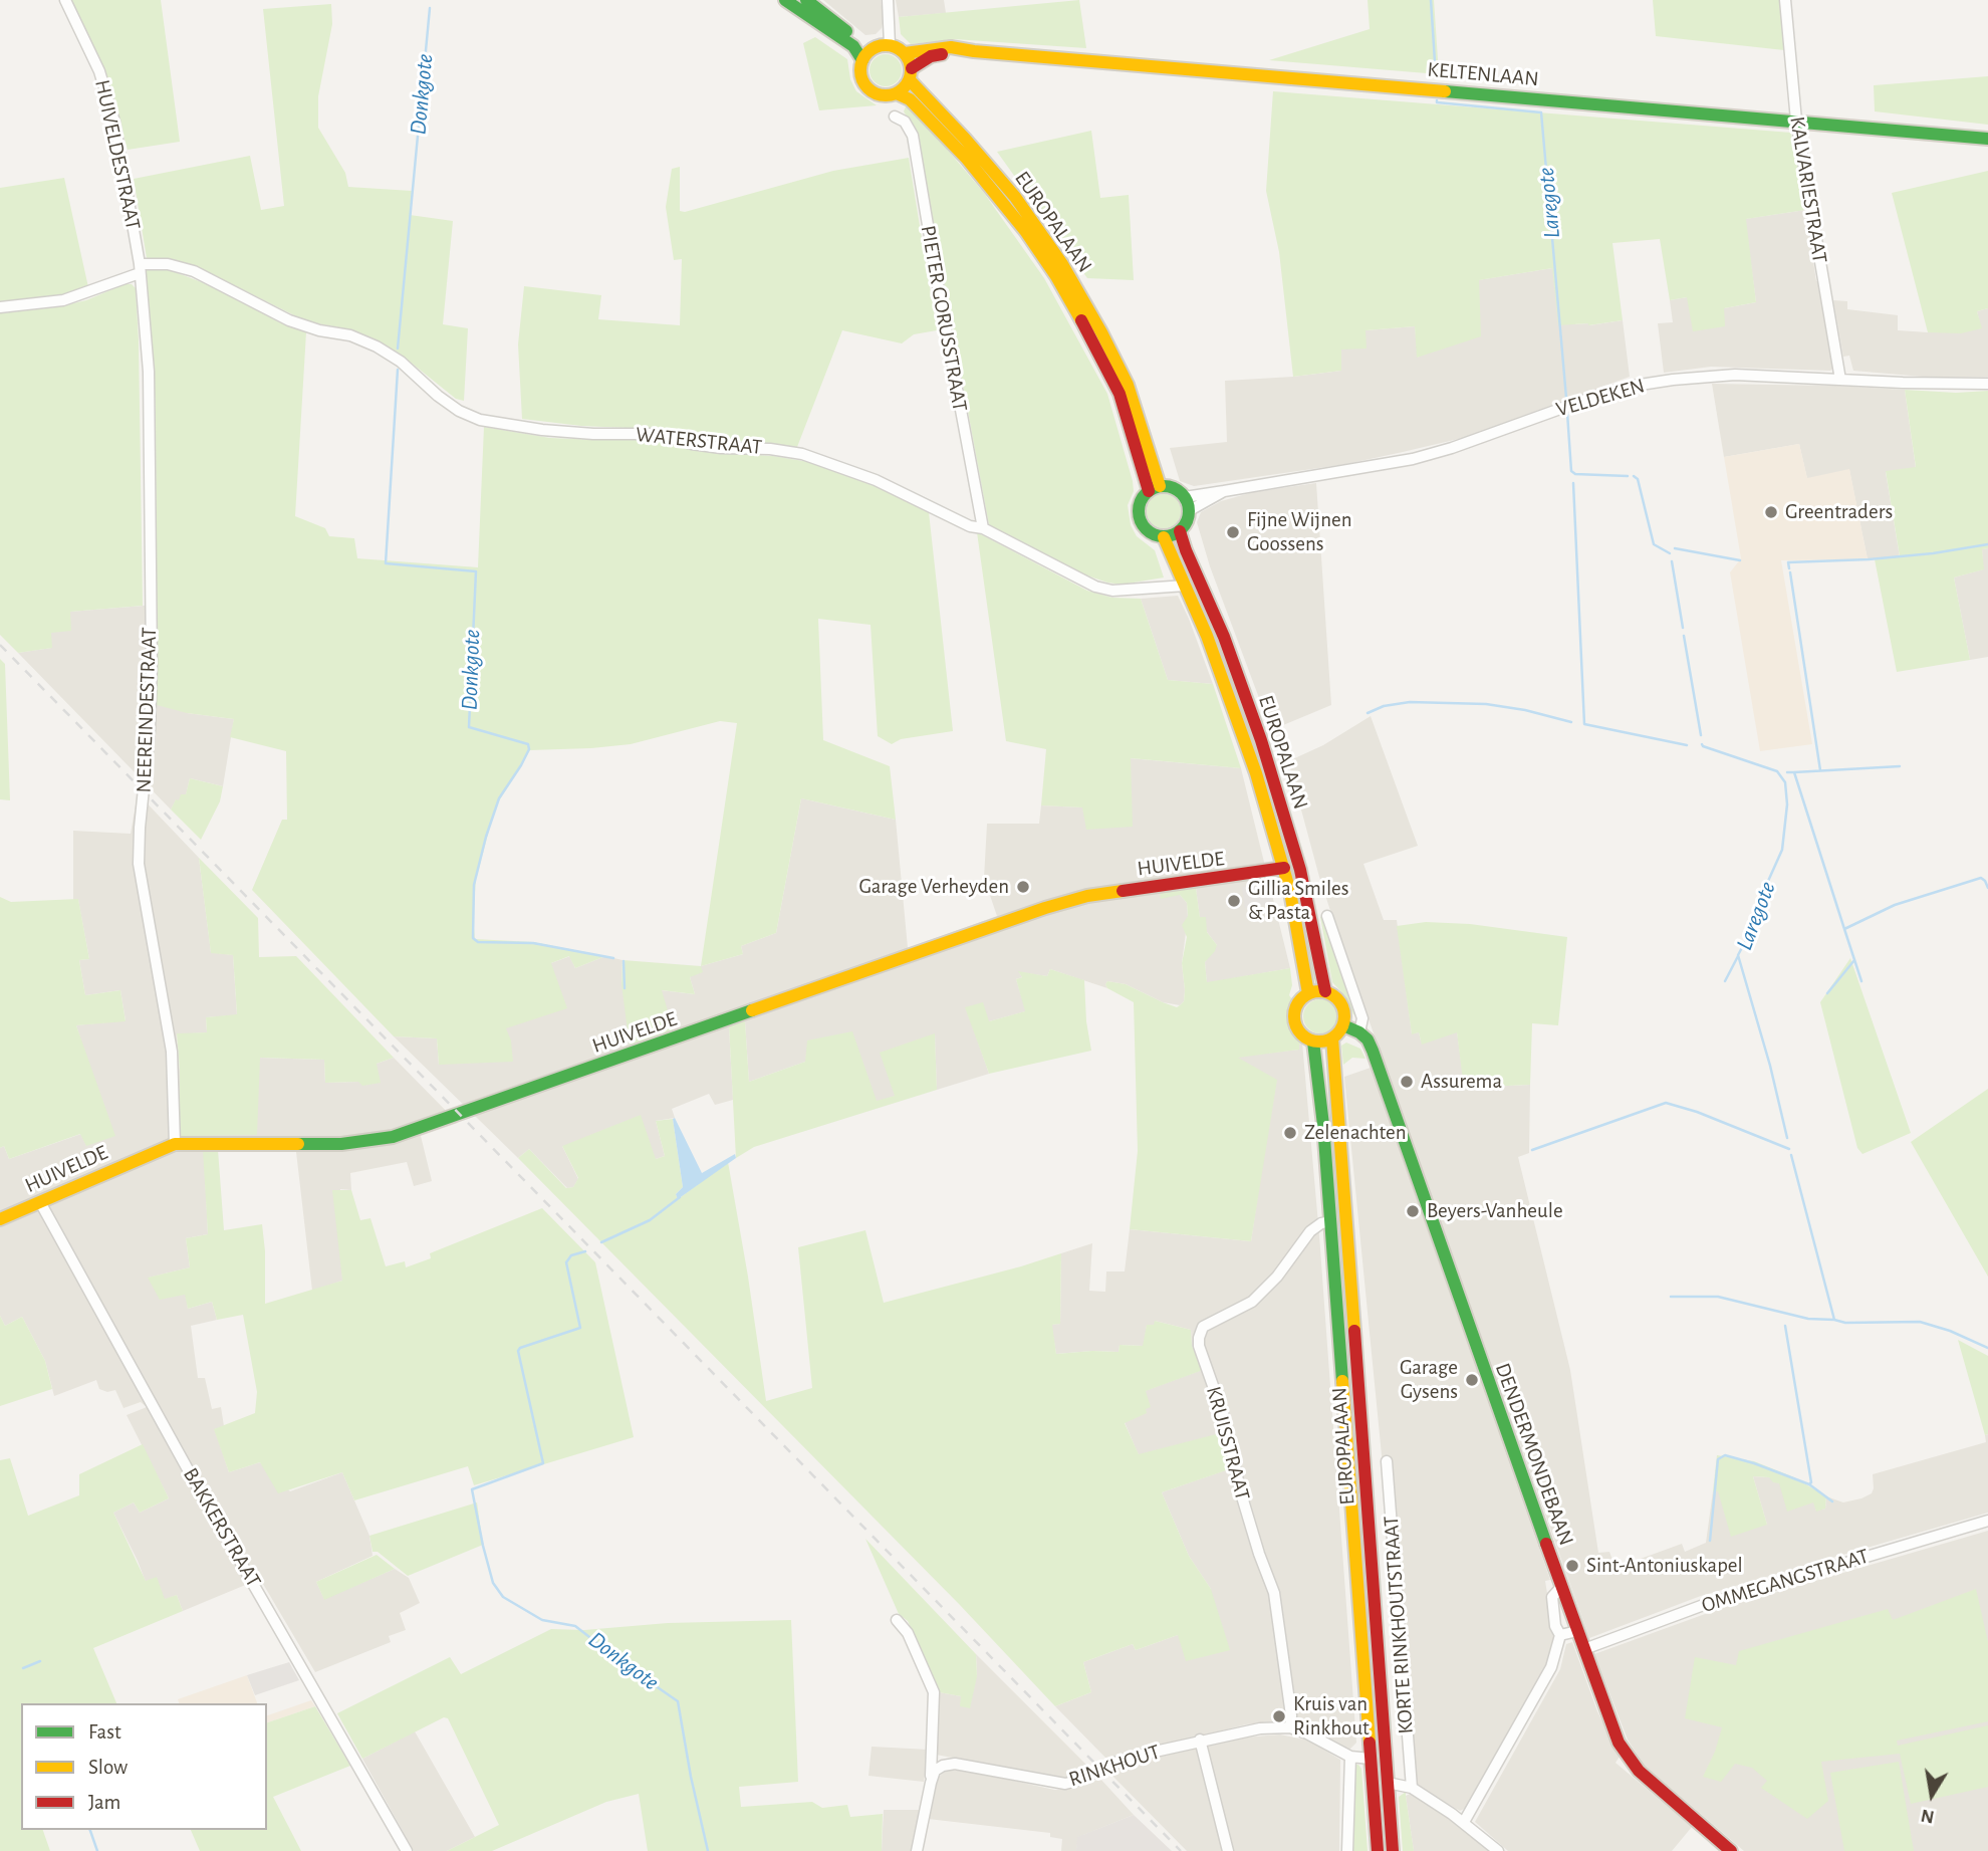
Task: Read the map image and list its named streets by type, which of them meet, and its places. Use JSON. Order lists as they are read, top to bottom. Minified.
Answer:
{"streets":{"main road":["KELTENLAAN","EUROPALAAN","HUIVELDE","DENDERMONDEBAAN"],"street":["HUIVELDESTRAAT","KALVARIESTRAAT","PIETER GORUSSTRAAT","VELDEKEN","WATERSTRAAT","NEEREINDESTRAAT","KRUISSTRAAT","BAKKERSTRAAT","OMMEGANGSTRAAT","KORTE RINKHOUTSTRAAT","RINKHOUT"]},"crossings":[["KELTENLAAN","KALVARIESTRAAT"],["KELTENLAAN","EUROPALAAN"],["HUIVELDESTRAAT","WATERSTRAAT"],["HUIVELDESTRAAT","NEEREINDESTRAAT"],["KALVARIESTRAAT","VELDEKEN"],["EUROPALAAN","VELDEKEN"],["EUROPALAAN","WATERSTRAAT"],["EUROPALAAN","HUIVELDE"],["EUROPALAAN","KRUISSTRAAT"],["EUROPALAAN","RINKHOUT"],["PIETER GORUSSTRAAT","WATERSTRAAT"],["WATERSTRAAT","NEEREINDESTRAAT"],["NEEREINDESTRAAT","HUIVELDE"],["HUIVELDE","BAKKERSTRAAT"],["KRUISSTRAAT","RINKHOUT"],["DENDERMONDEBAAN","OMMEGANGSTRAAT"]],"water":["Donkgote","Laregote"],"places":["Greentraders","Fijne Wijnen Goossens","Garage Verheyden","Gillia Smiles & Pasta","Assurema","Zelenachten","Beyers-Vanheule","Garage Gysens","Sint-Antoniuskapel","Kruis van Rinkhout"],"legend":["Fast","Slow","Jam"],"north":"bottom"}
